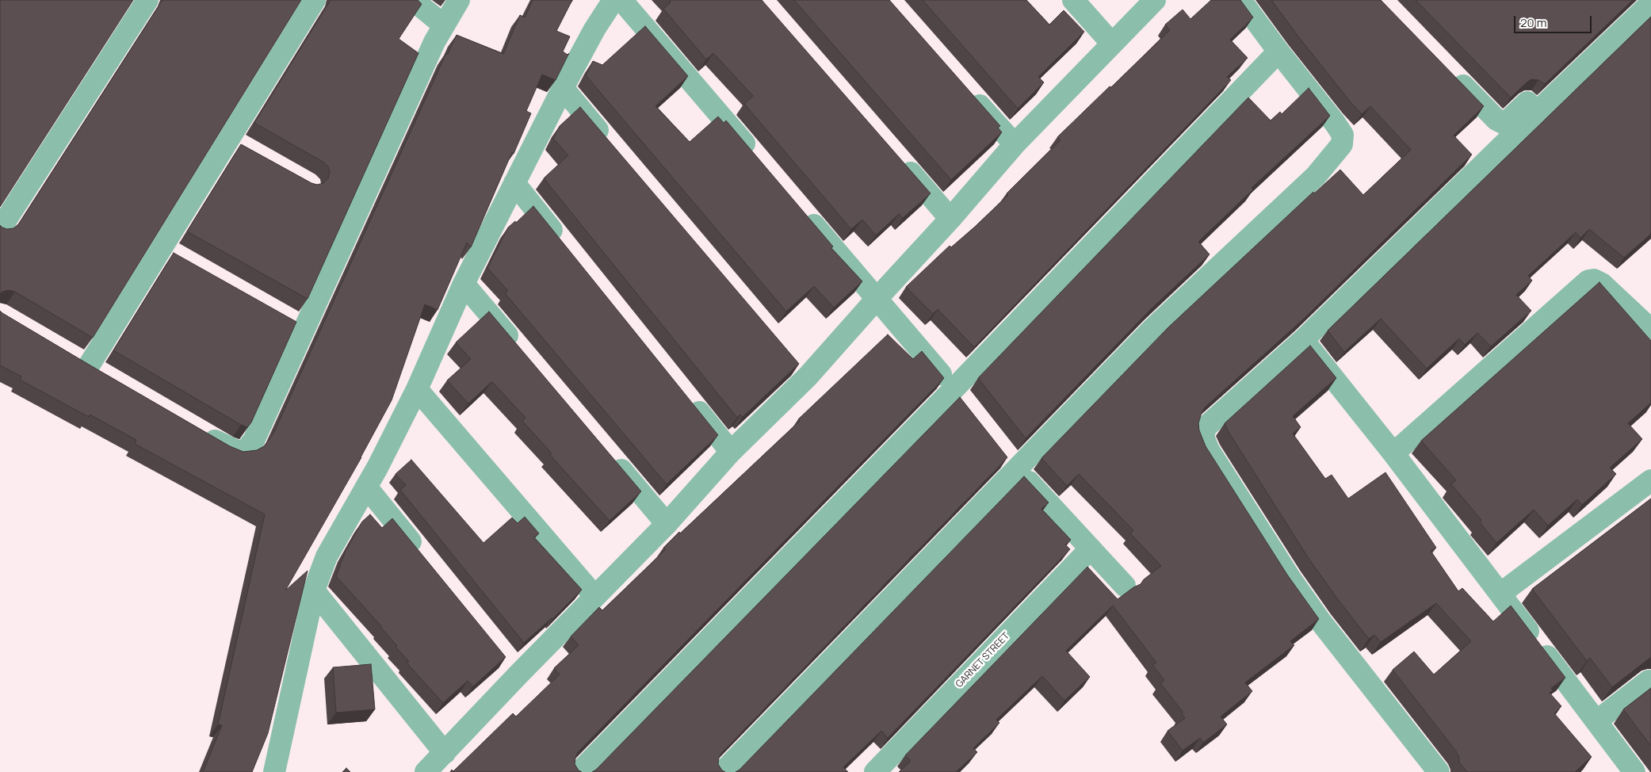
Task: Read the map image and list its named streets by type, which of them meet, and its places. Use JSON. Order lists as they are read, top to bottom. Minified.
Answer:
{"streets":{"street":["GARNET STREET"]},"scale_bar":"20 m"}
